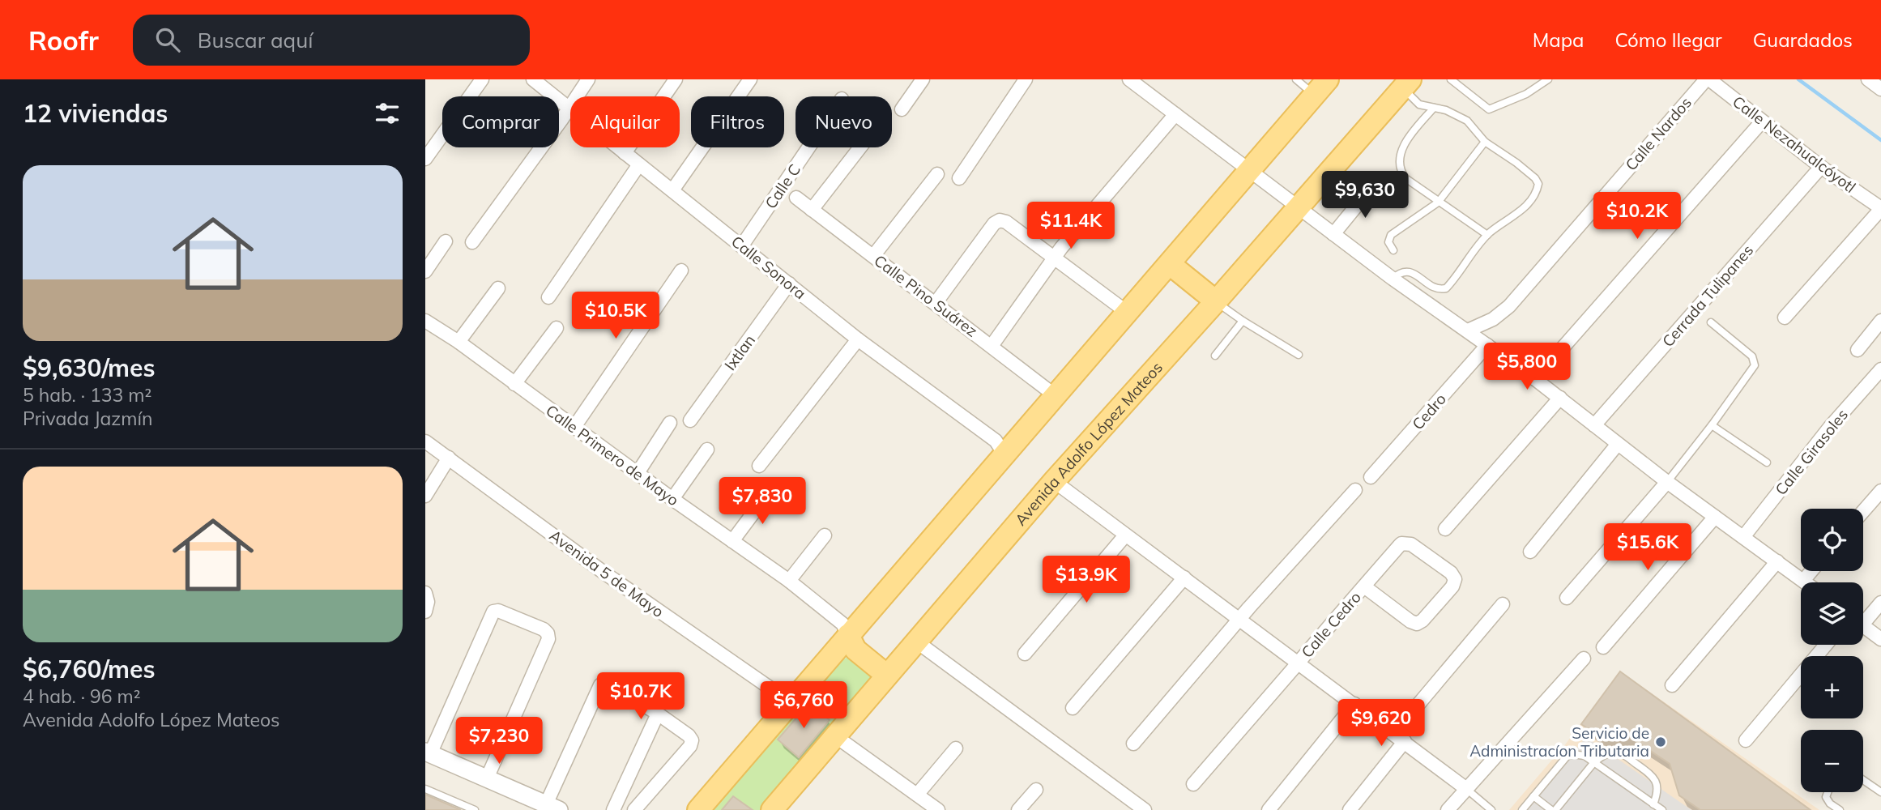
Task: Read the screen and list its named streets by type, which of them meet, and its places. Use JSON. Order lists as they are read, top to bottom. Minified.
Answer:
{"streets":{"main road":["Avenida Adolfo López Mateos"],"street":["Calle Nardos","Calle Nezahualcóyotl","Calle C","Calle Sonora","Calle Pino Suárez","Cerrada Tulipanes","Ixtlan","Cedro","Calle Girasoles","Calle Primero de Mayo","Avenida 5 de Mayo","Calle Cedro"]},"crossings":[["Calle Nardos","Calle Nezahualcóyotl"],["Calle Nezahualcóyotl","Cerrada Tulipanes"],["Calle C","Calle Sonora"],["Calle Sonora","Ixtlan"]],"places":["Servicio de Administracíon Tributaria"],"page":{"header":"Roofr","search":"Buscar aquí","nav":["Mapa","Cómo llegar","Guardados"],"heading":"12 viviendas","chip":["Comprar","Alquilar","Filtros","Nuevo"],"list":[{"name":"$9,630/mes","note":"5 hab. · 133 m² · Privada Jazmín"},{"name":"$6,760/mes","note":"4 hab. · 96 m² · Avenida Adolfo López Mateos"}],"price":["$9,630","$10.2K","$11.4K","$10.5K","$5,800","$7,830","$15.6K","$13.9K","$10.7K","$6,760","$9,620","$7,230"],"map_buttons":["+","−"]}}
